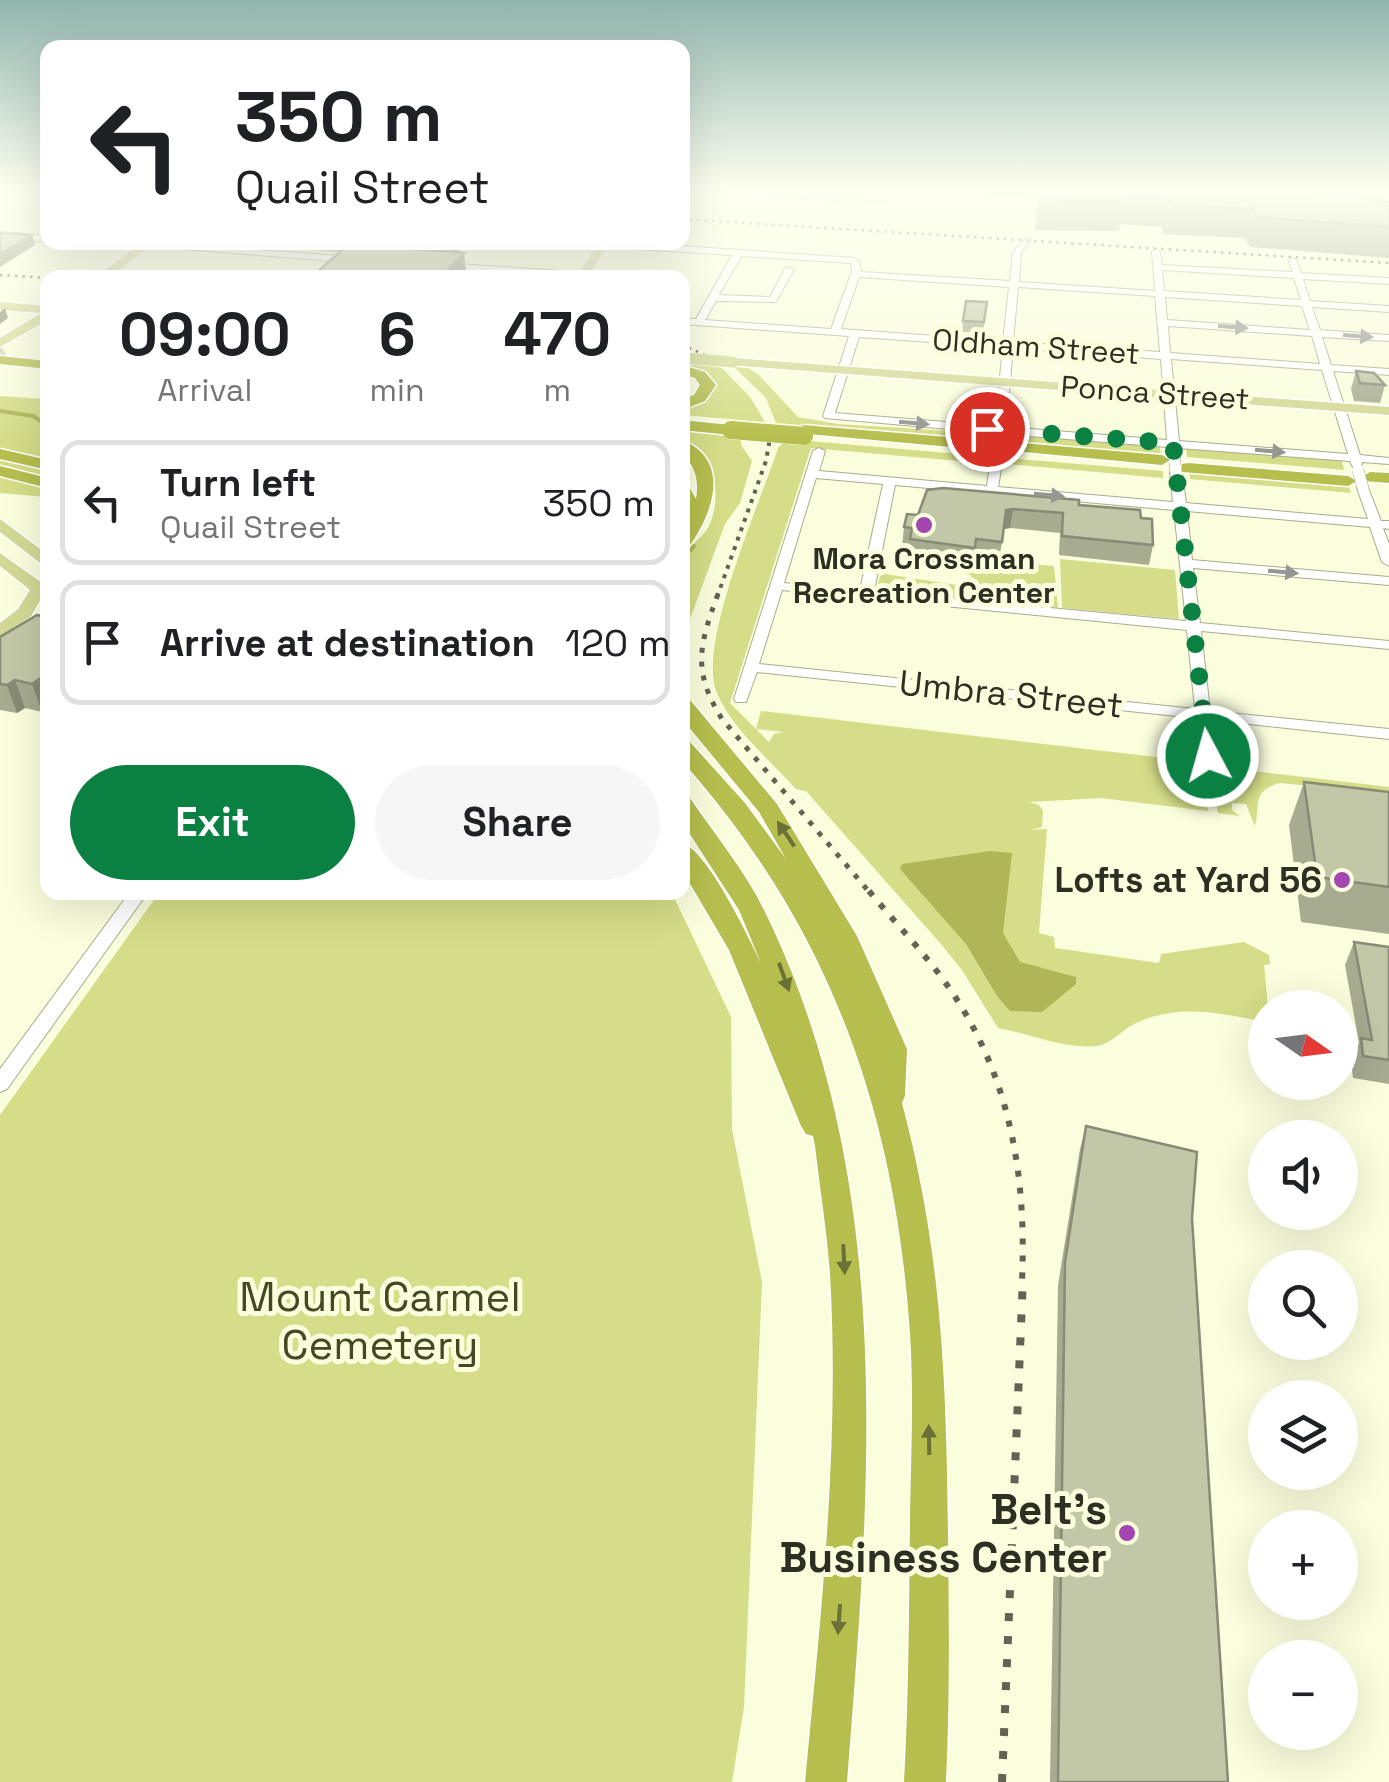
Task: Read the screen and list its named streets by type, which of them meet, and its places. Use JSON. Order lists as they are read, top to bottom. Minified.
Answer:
{"streets":{"main road":["Ponca Street"],"street":["Oldham Street","Umbra Street"]},"parks":["Mount Carmel Cemetery"],"places":["Mora Crossman Recreation Center","Lofts at Yard 56","Belt's Business Center"],"north":"right","page":{"turn":["350 m","Quail Street"],"eta":["09:00","Arrival","6","min","470","m"],"list":[{"name":"Turn left","note":"Quail Street","value":"350 m"},{"name":"Arrive at destination","value":"120 m"}],"buttons":["Exit","Share"],"map_buttons":["+","−"]}}
